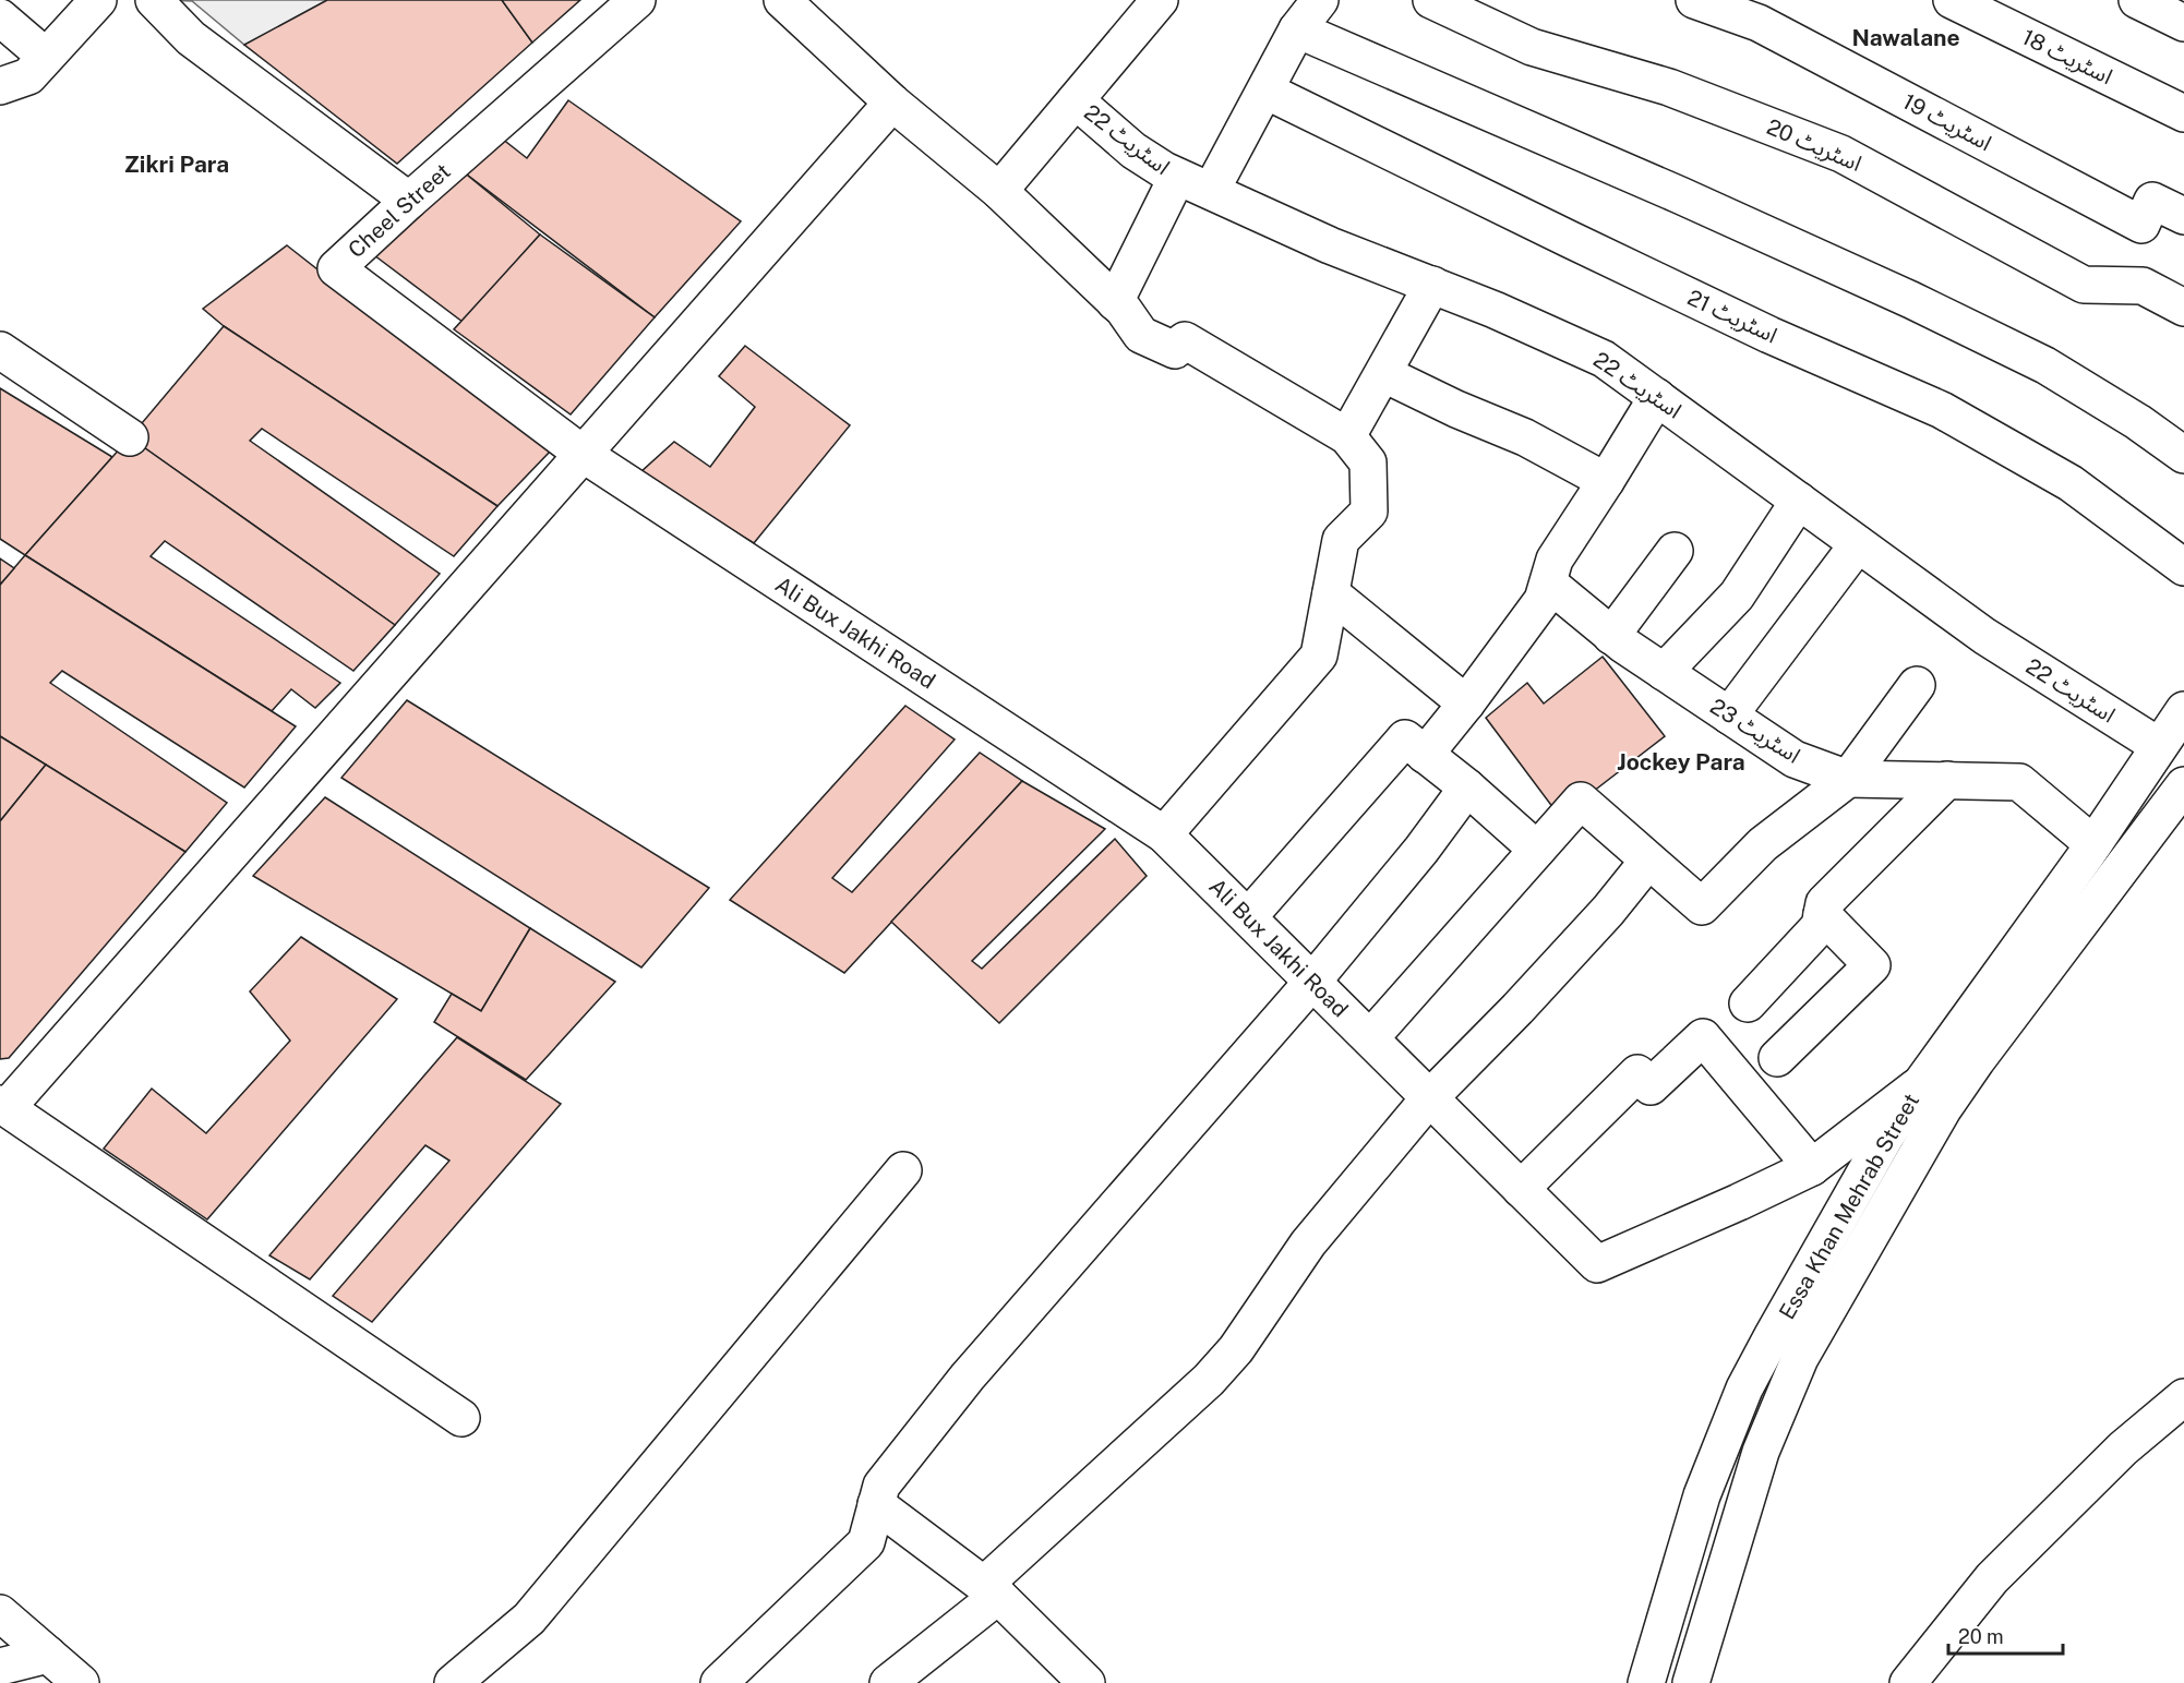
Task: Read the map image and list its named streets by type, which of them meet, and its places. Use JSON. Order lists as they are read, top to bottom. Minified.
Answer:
{"streets":{"street":["اسٹریٹ 18","اسٹریٹ 19","اسٹریٹ 22","اسٹریٹ 20","Cheel Street","اسٹریٹ 21","Ali Bux Jakhi Road","اسٹریٹ 23","Essa Khan Mehrab Street"]},"crossings":[["اسٹریٹ 22","Essa Khan Mehrab Street"],["Cheel Street","Ali Bux Jakhi Road"],["Ali Bux Jakhi Road","Essa Khan Mehrab Street"],["اسٹریٹ 23","Essa Khan Mehrab Street"]],"districts":["Nawalane","Zikri Para","Jockey Para"],"scale_bar":"20 m"}
